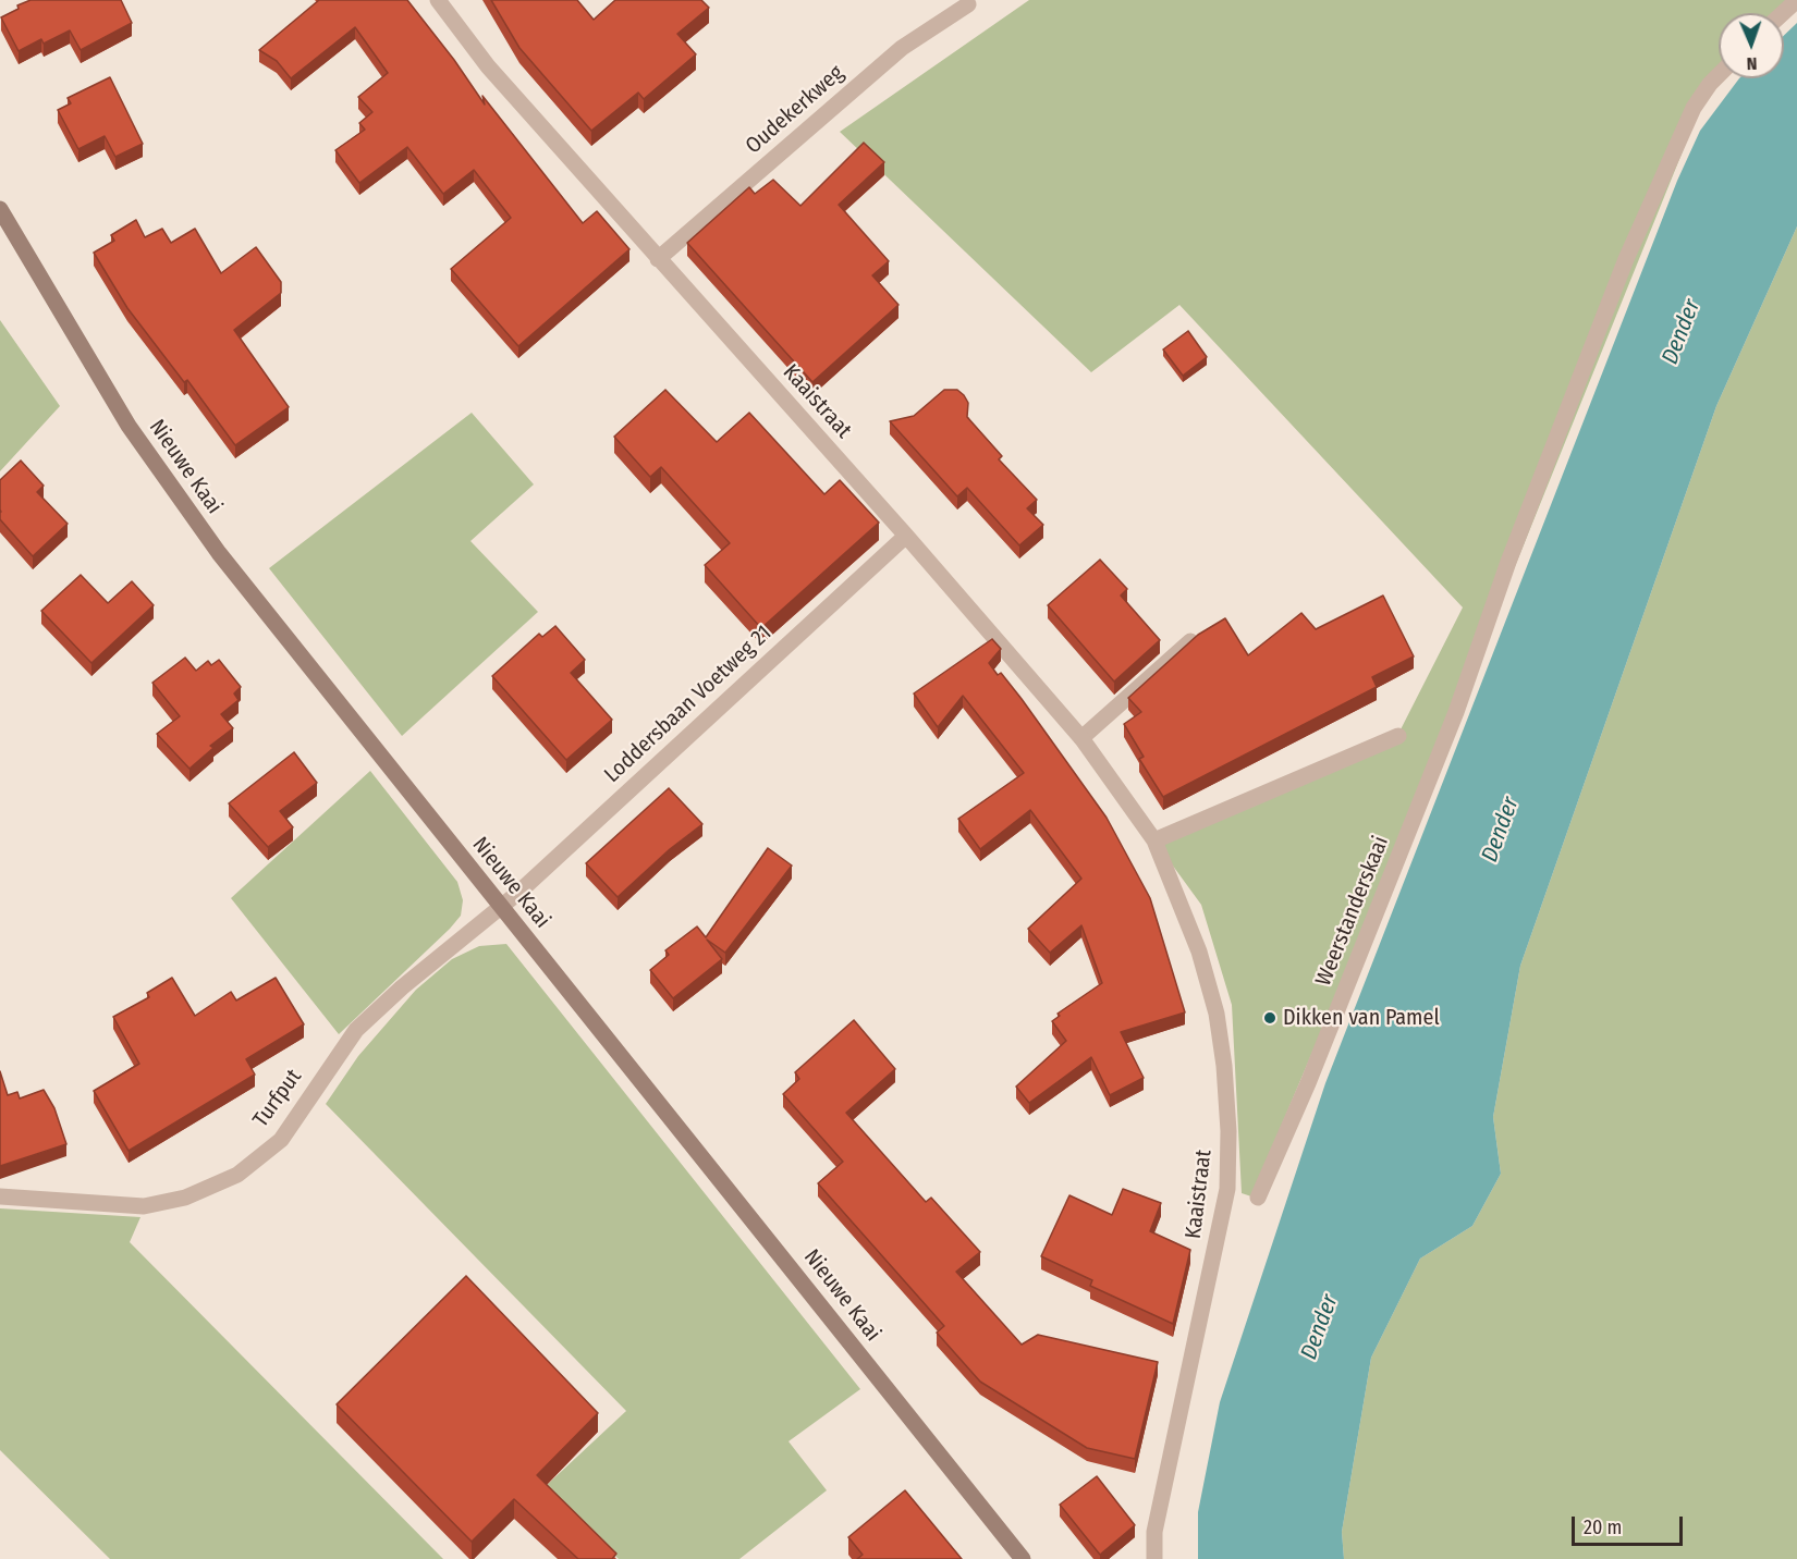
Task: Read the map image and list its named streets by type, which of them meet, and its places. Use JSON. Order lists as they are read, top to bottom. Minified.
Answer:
{"streets":{"main road":["Nieuwe Kaai"],"street":["Oudekerkweg","Kaaistraat","Loddersbaan Voetweg 21","Weerstanderskaai","Turfput"]},"crossings":[["Oudekerkweg","Kaaistraat"],["Kaaistraat","Loddersbaan Voetweg 21"],["Nieuwe Kaai","Loddersbaan Voetweg 21"],["Nieuwe Kaai","Turfput"],["Loddersbaan Voetweg 21","Turfput"]],"water":["Dender"],"places":["Dikken van Pamel"],"scale_bar":"20 m","north":"bottom"}
